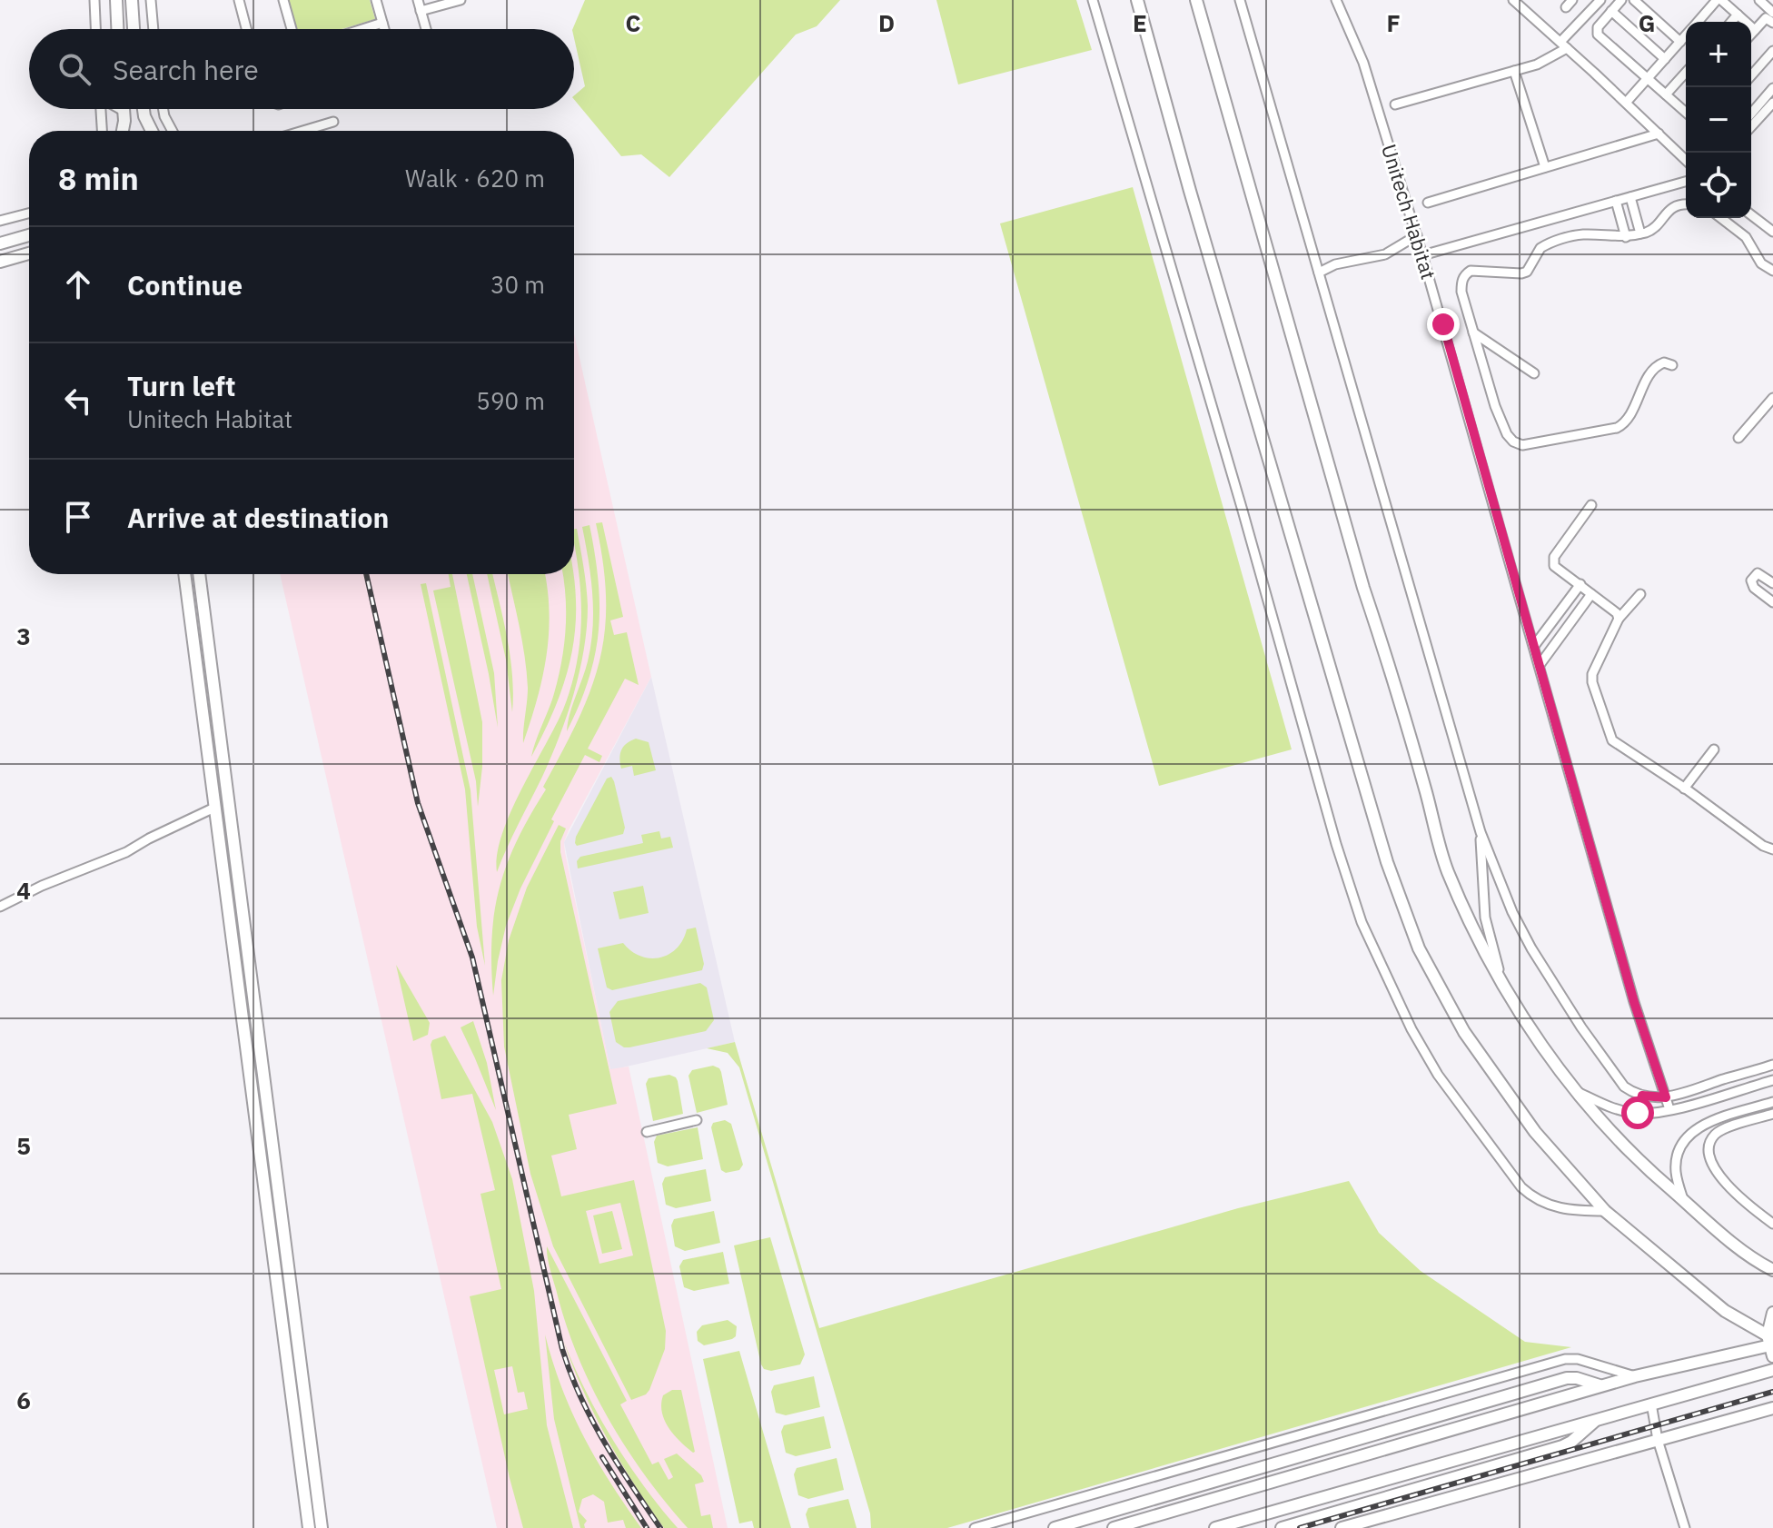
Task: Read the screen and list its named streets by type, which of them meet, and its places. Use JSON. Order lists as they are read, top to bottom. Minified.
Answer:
{"streets":{"street":["Unitech Habitat"]},"page":{"map_buttons":["+","−"],"search":"Search here","heading":["8 min","Walk · 620 m"],"list":[["Continue","30 m"],["Turn left","Unitech Habitat","590 m"],"Arrive at destination"]},"grid":{"columns":["C","D","E","F","G"],"rows":["3","4","5","6"]}}
